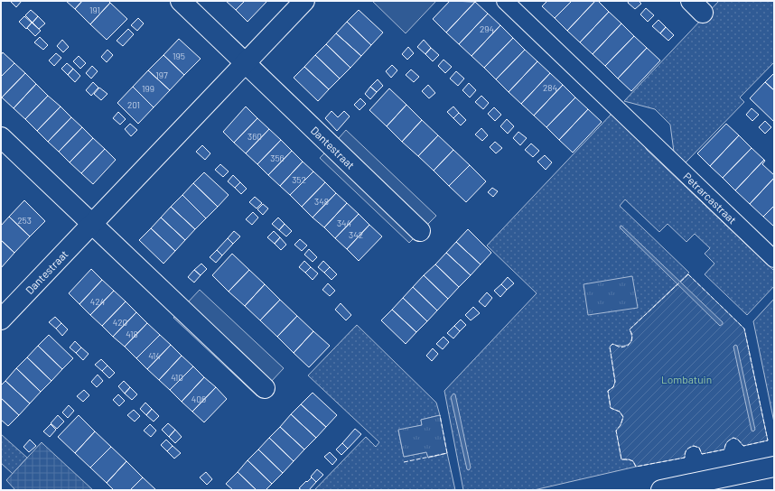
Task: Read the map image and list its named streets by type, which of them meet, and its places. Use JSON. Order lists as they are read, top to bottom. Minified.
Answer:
{"streets":{"street":["Dantestraat","Petrarcastraat"]},"parks":["Lombatuin"],"house_numbers":["191","294","195","197","284","199","201","360","356","352","348","253","344","342","424","420","418","414","410","406"]}
